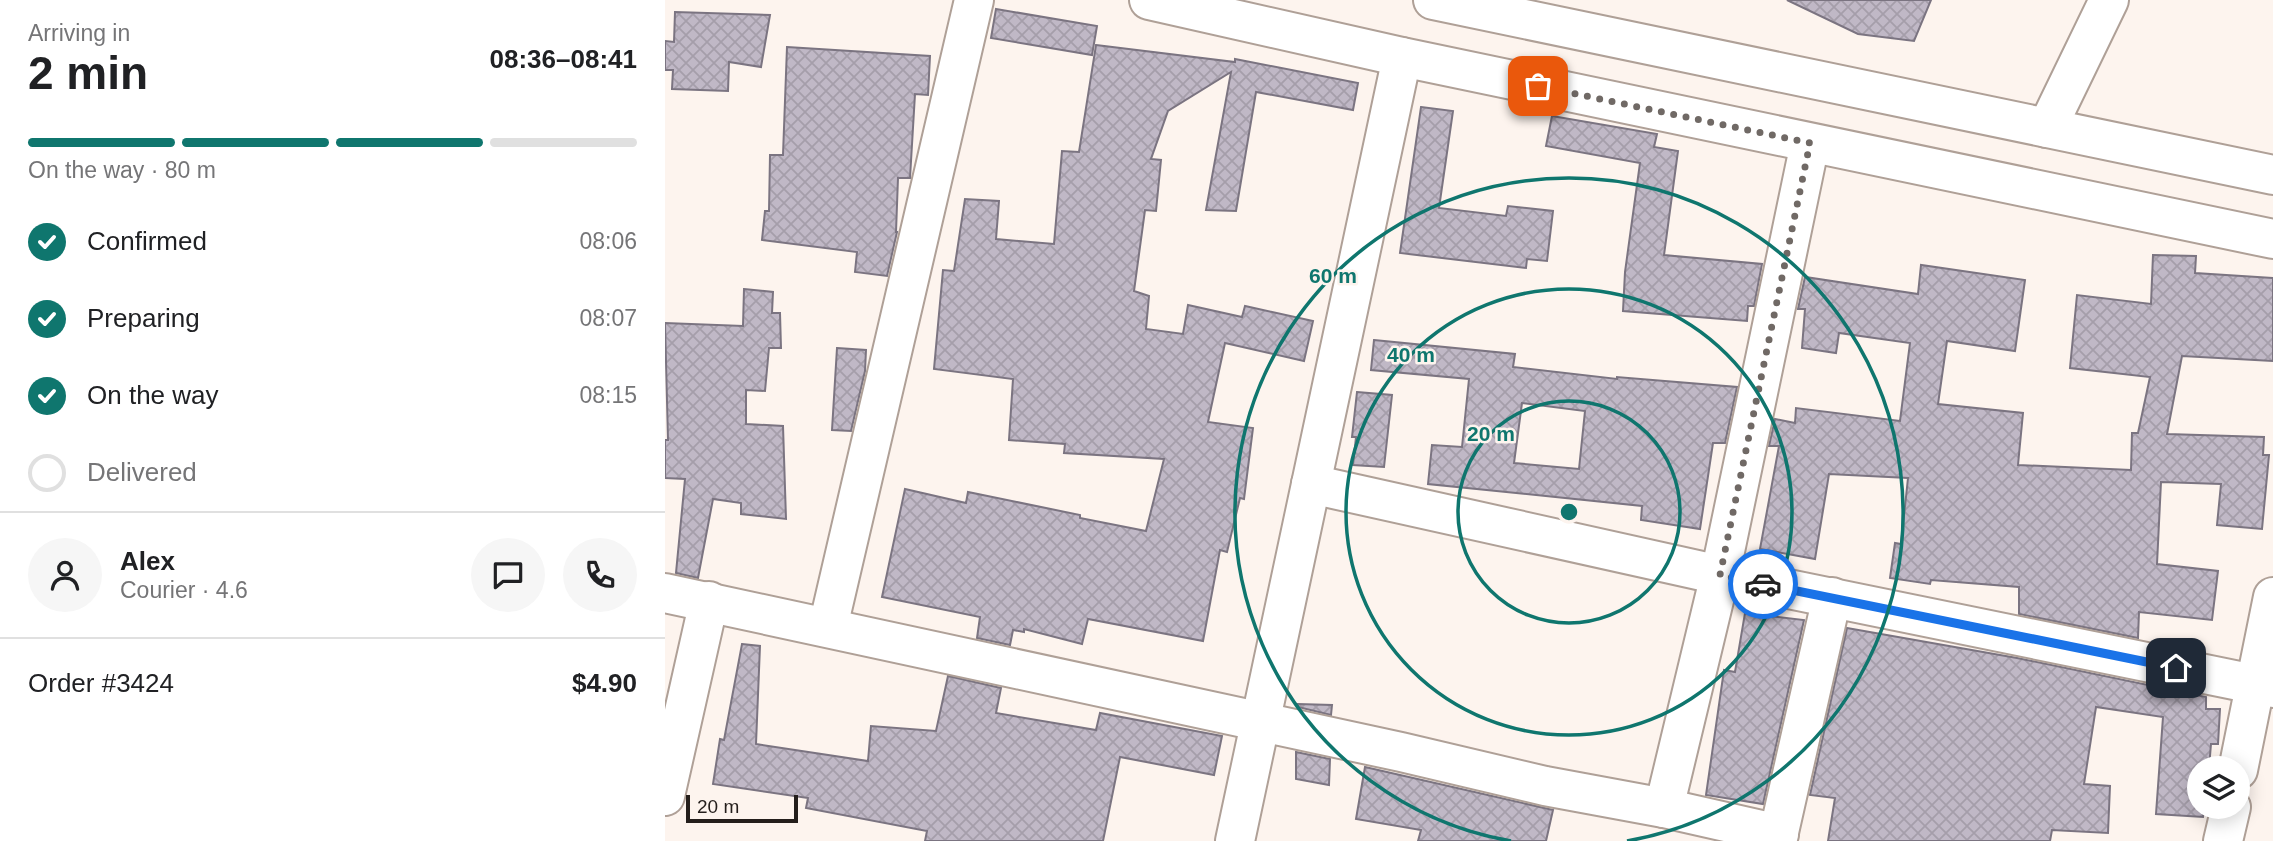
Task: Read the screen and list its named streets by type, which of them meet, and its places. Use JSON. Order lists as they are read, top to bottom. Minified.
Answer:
{"scale_bar":"20 m","page":{"heading":["2 min","Arriving in","08:36–08:41"],"panel":["Alex","Courier · 4.6","Order #3424","$4.90"],"bar":"On the way · 80 m","list":[["Confirmed","08:06"],["Preparing","08:07"],["On the way","08:15"],"Delivered"],"scale":"20 m"},"rings":["60 m","40 m","20 m"]}
